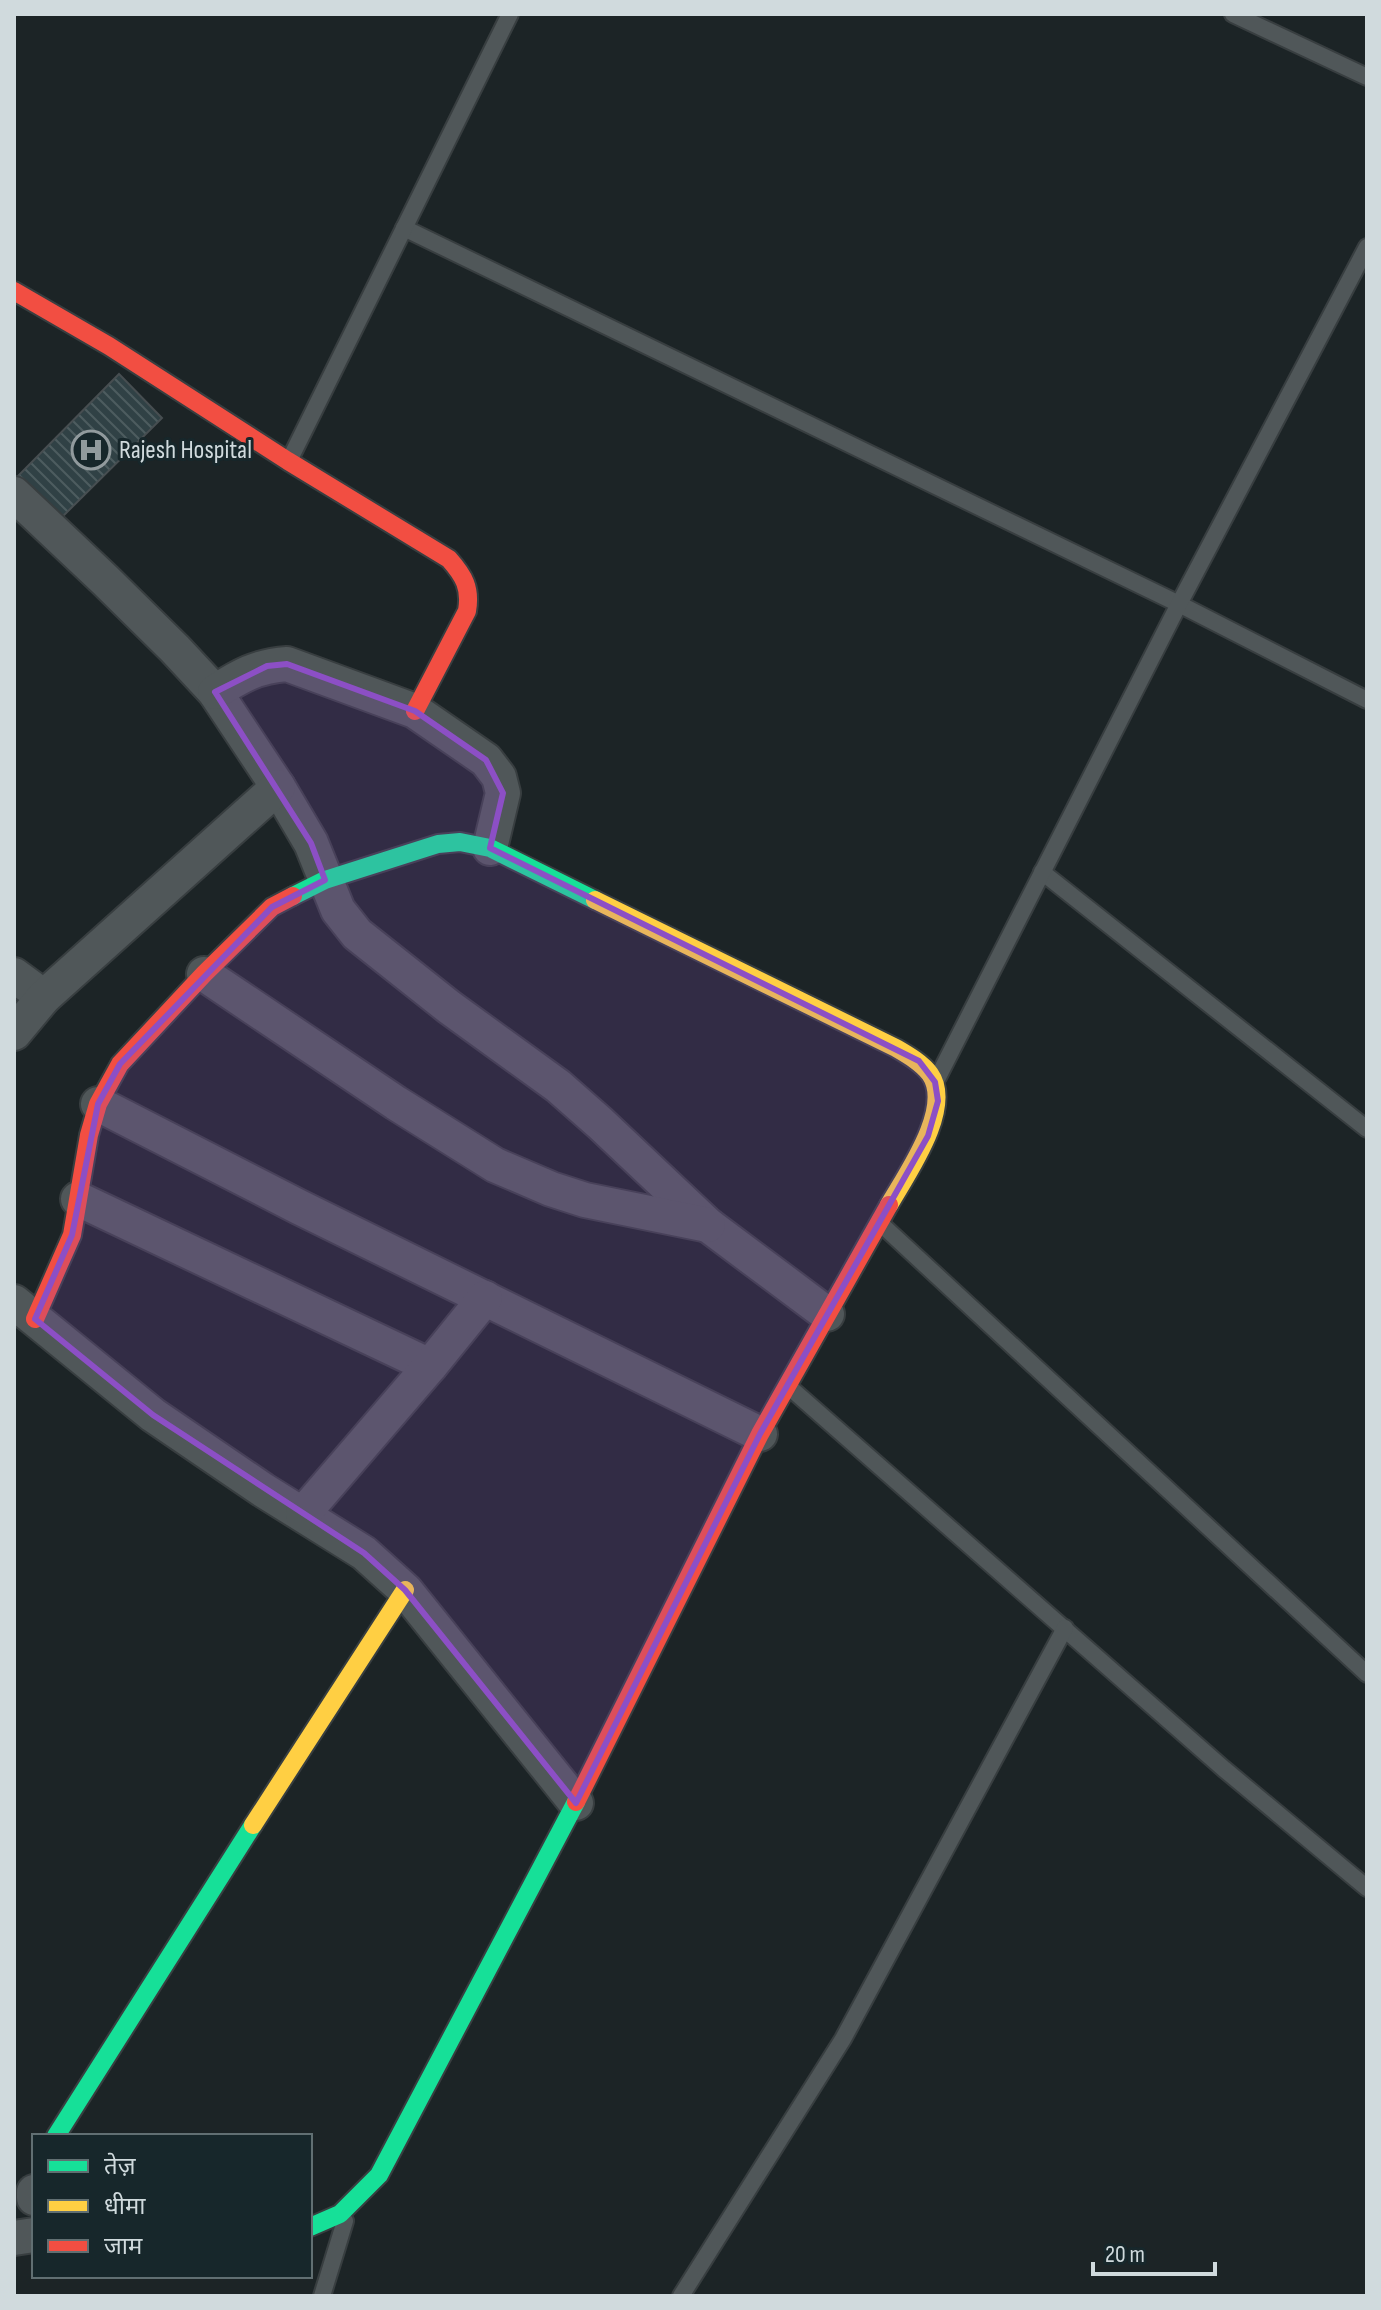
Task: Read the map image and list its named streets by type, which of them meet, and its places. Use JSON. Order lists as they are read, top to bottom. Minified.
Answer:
{"places":{"hospital":["Rajesh Hospital"]},"legend":["तेज़","धीमा","जाम"],"scale_bar":"20 m"}
